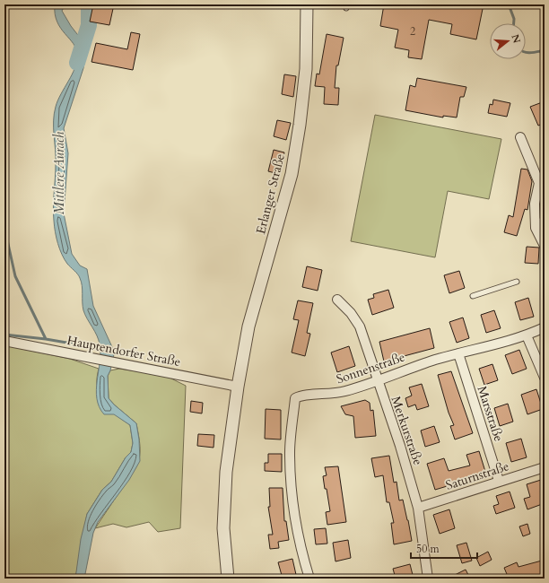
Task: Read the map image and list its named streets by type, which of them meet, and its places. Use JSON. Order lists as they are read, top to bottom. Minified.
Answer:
{"streets":{"street":["Erlanger Straße","Hauptendorfer Straße","Sonnenstraße","Marsstraße","Merkurstraße","Saturnstraße"]},"crossings":[["Erlanger Straße","Hauptendorfer Straße"],["Sonnenstraße","Marsstraße"],["Sonnenstraße","Merkurstraße"],["Marsstraße","Saturnstraße"],["Merkurstraße","Saturnstraße"]],"water":["Mittlere Aurach"],"house_numbers":["2"],"scale_bar":"50 m","north":"right"}
